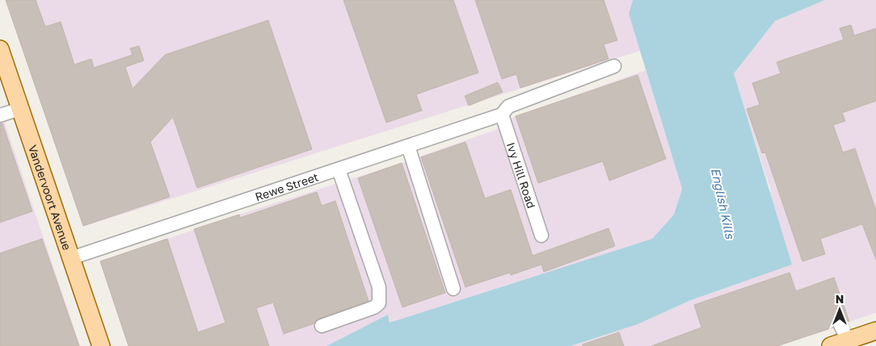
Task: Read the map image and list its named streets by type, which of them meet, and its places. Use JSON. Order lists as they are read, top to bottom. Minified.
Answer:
{"streets":{"main road":["Vandervoort Avenue"],"street":["Ivy Hill Road","Rewe Street"]},"crossings":[["Ivy Hill Road","Rewe Street"],["Rewe Street","Vandervoort Avenue"]],"water":["English Kills"],"north":"top"}
